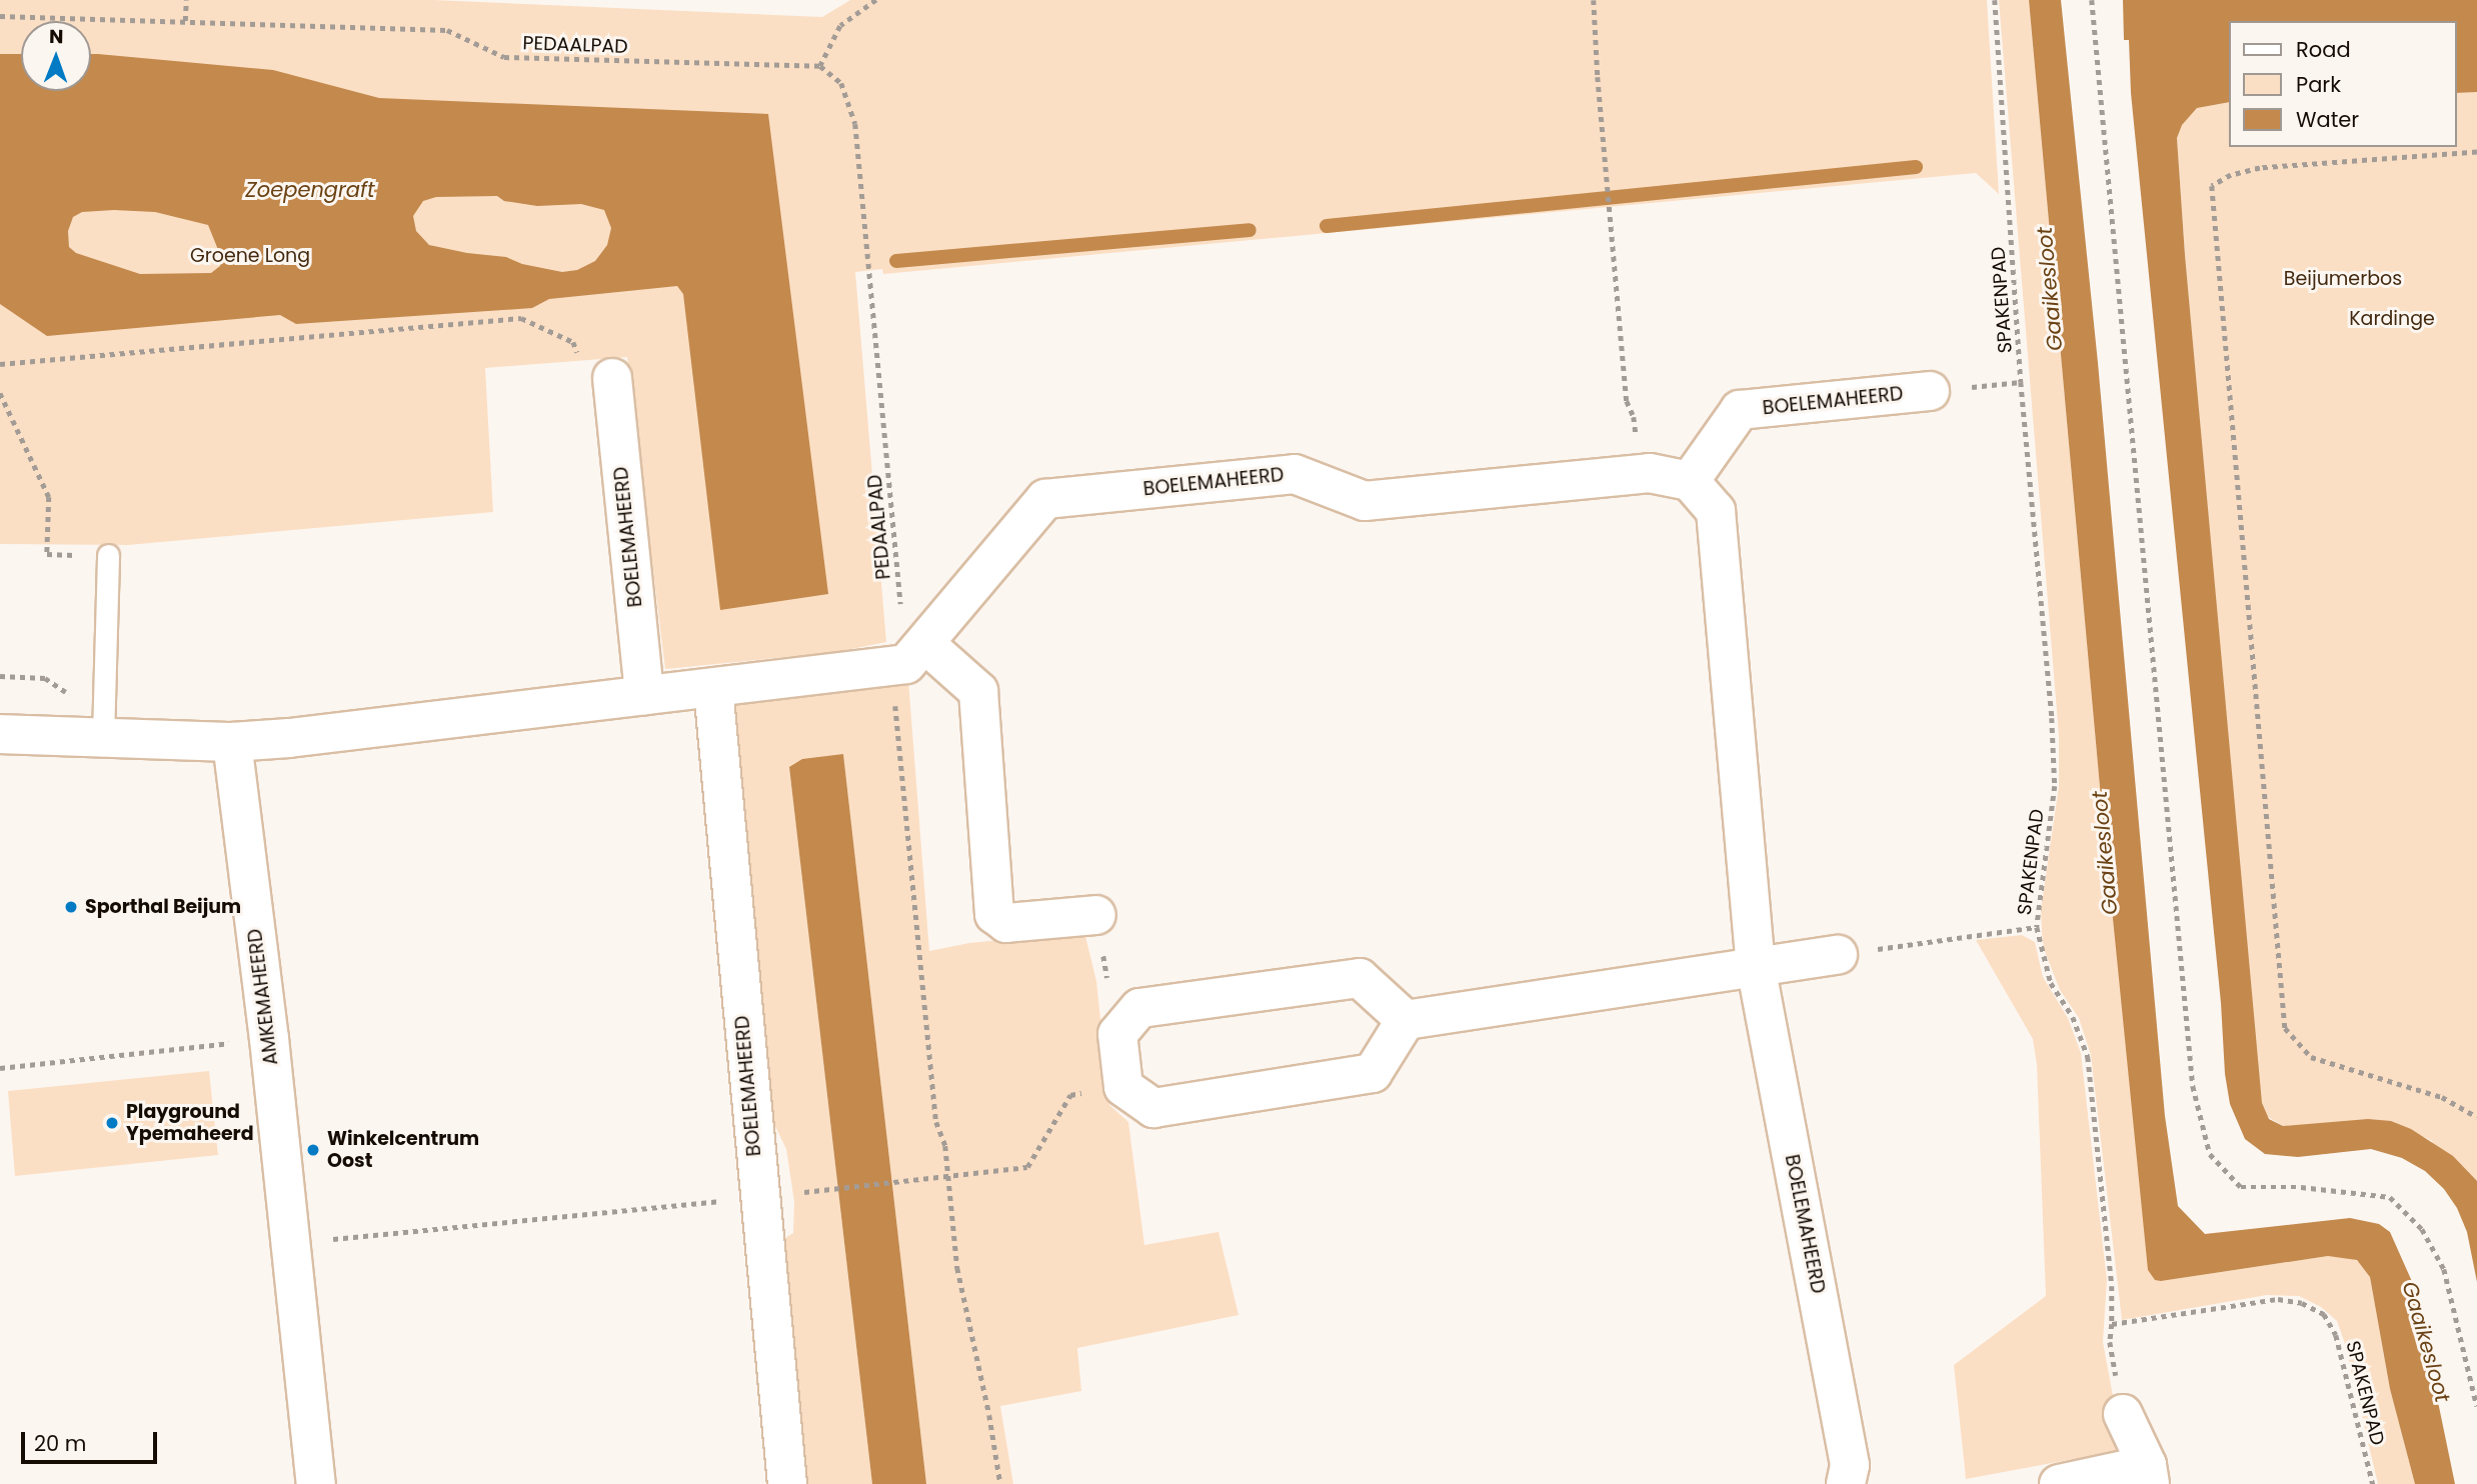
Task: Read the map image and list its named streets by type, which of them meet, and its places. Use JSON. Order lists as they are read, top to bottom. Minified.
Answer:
{"streets":{"street":["BOELEMAHEERD","AMKEMAHEERD"],"path":["PEDAALPAD","SPAKENPAD"]},"crossings":[["PEDAALPAD","BOELEMAHEERD"]],"water":["Zoepengraft","Gaaikesloot"],"parks":["Groene Long","Beijumerbos","Kardinge"],"places":["Sporthal Beijum","Playground Ypemaheerd","Winkelcentrum Oost"],"legend":["Road","Park","Water"],"scale_bar":"20 m","north":"top"}
